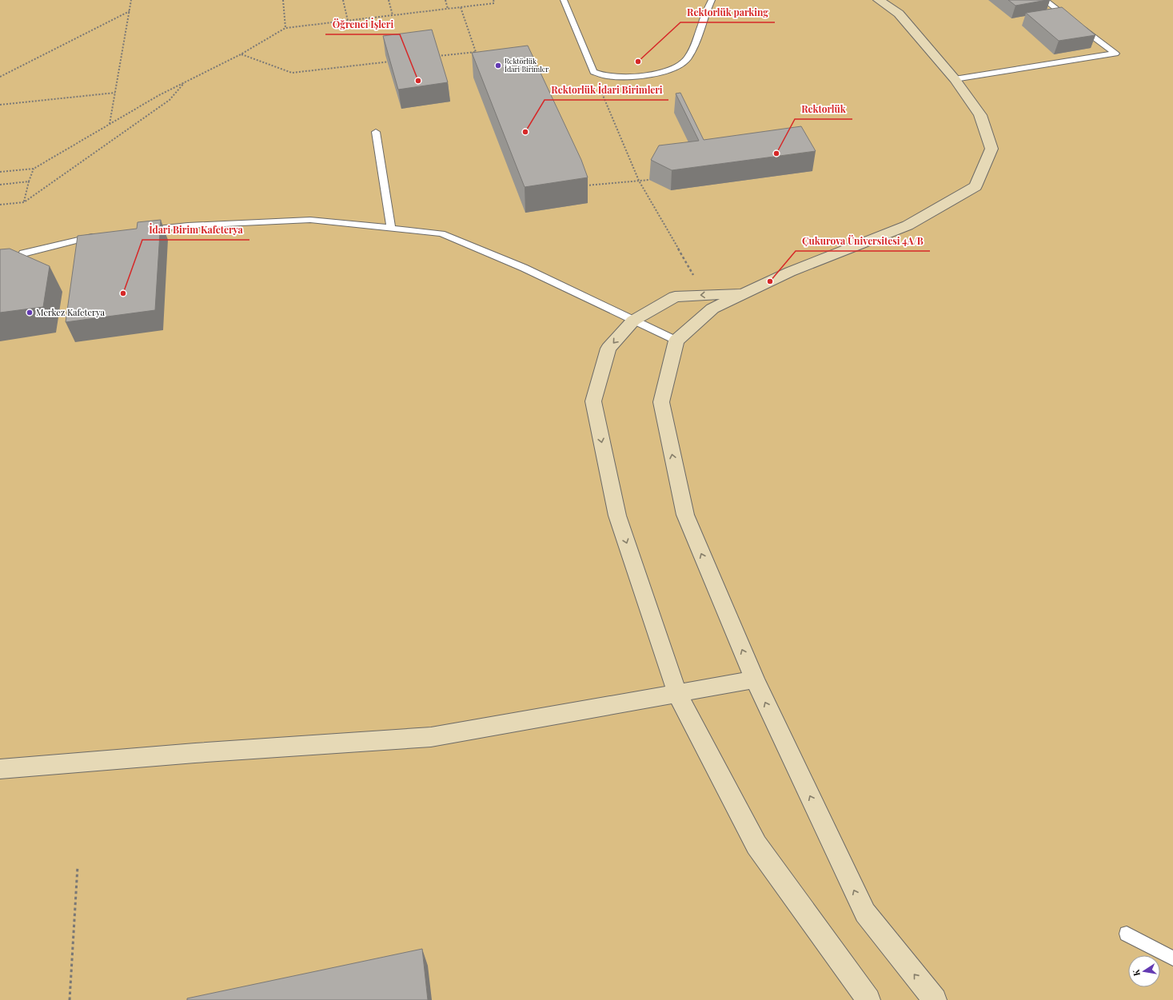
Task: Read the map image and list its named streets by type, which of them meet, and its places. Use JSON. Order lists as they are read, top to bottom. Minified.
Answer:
{"places":["Rektorlük parking","Rektörlük İdari Birimler","Öğrenci İşleri","Rektorlük İdari Birimleri","Rektorlük","Çukurova Üni̇versi̇tesi̇ 4A/B","İdari Birim Kafeterya","Merkez Kafeterya"],"north":"left"}
